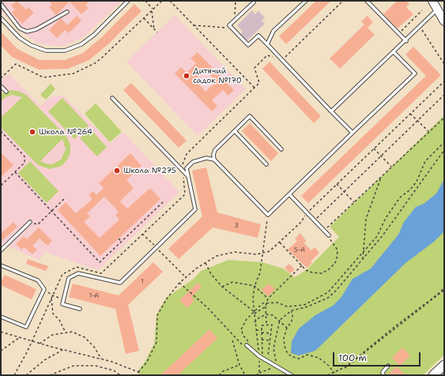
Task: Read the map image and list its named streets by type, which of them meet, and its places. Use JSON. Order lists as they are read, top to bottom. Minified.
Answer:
{"places":["Дитячий садок №170","Школа №264","Школа №275"],"house_numbers":["3","5-А","1","1-А"],"scale_bar":"100 m"}
